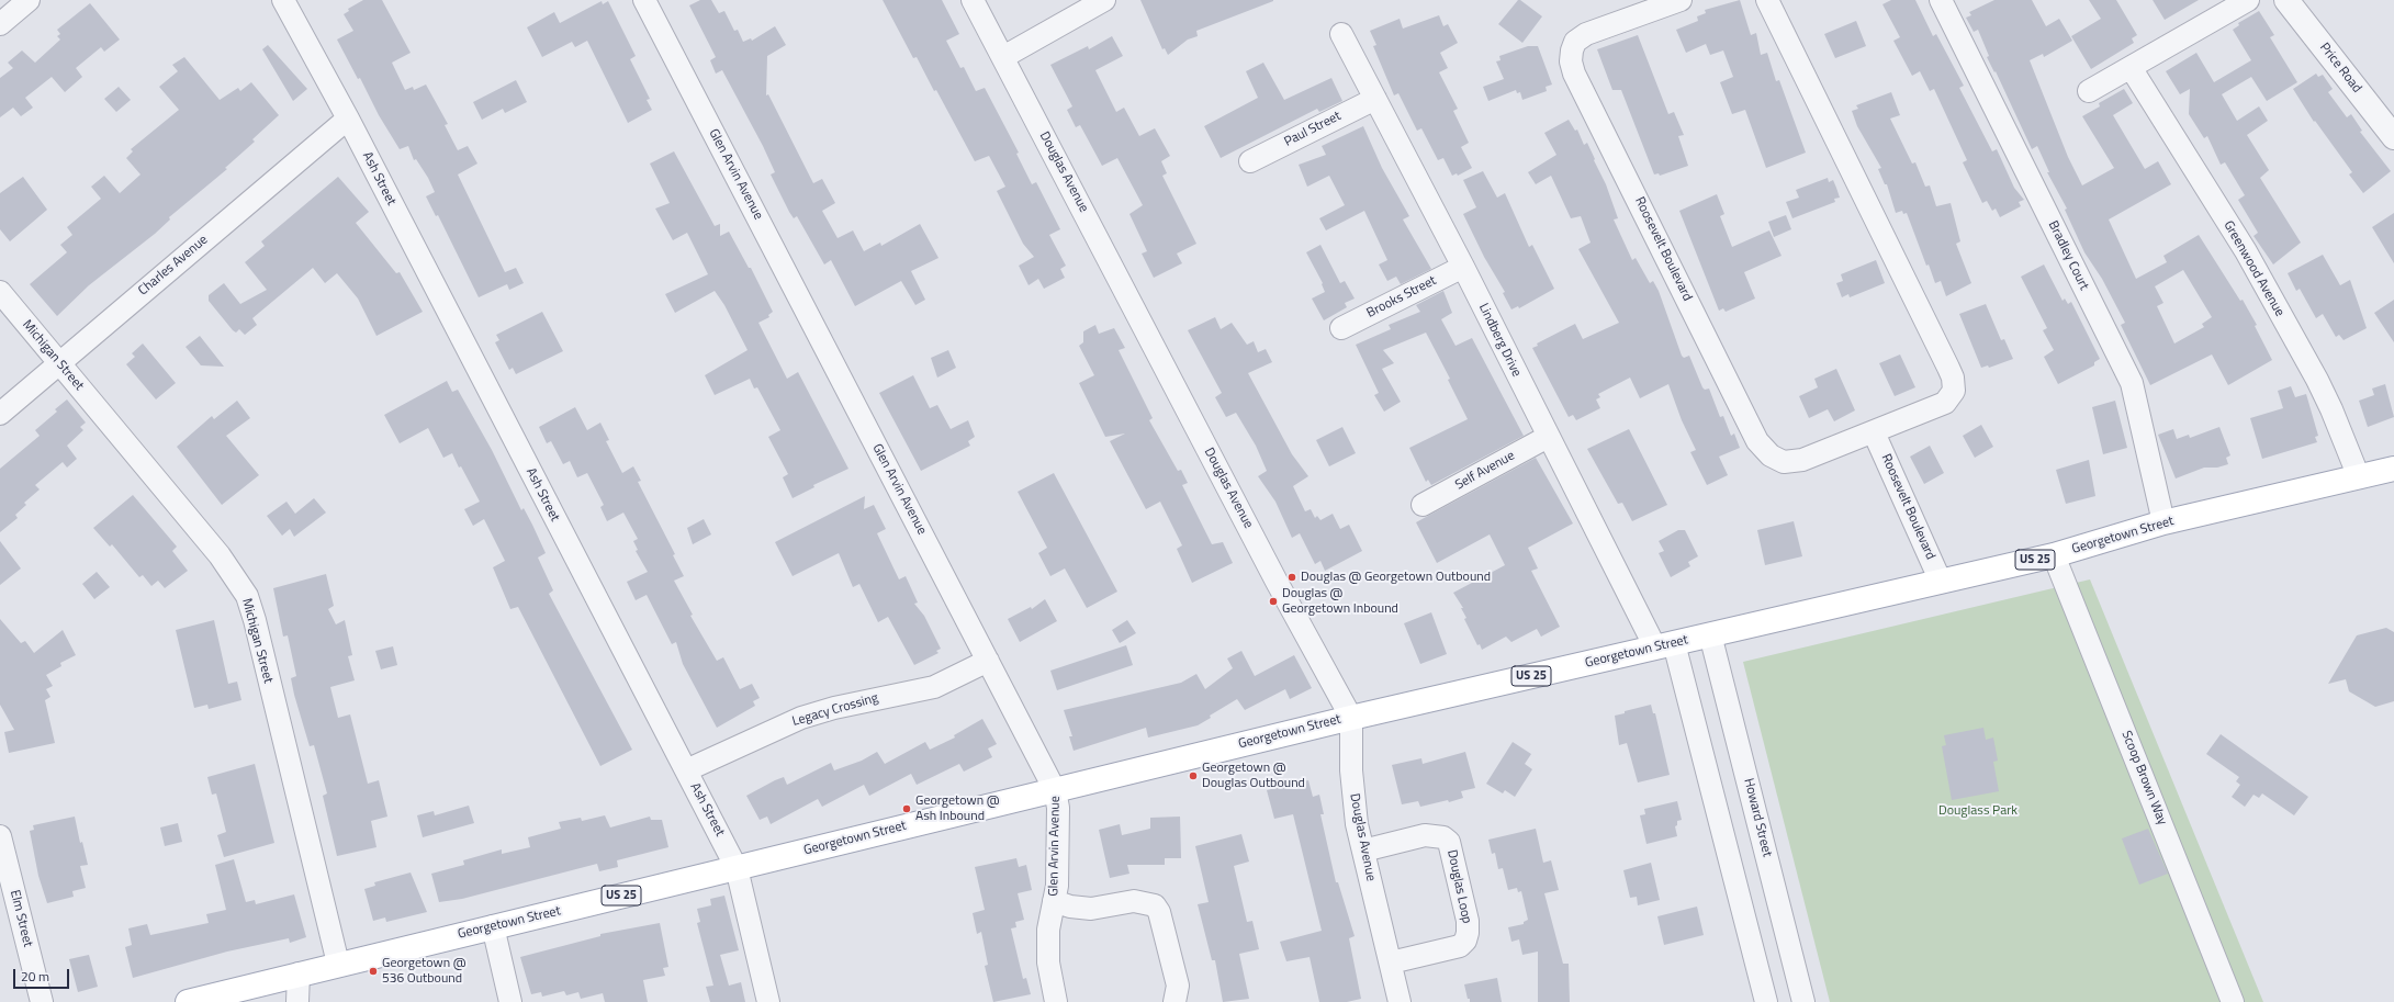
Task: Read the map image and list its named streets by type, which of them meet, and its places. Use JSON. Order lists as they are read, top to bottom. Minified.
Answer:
{"streets":{"main road":["Georgetown Street","US 25"],"street":["Price Road","Paul Street","Douglas Avenue","Glen Arvin Avenue","Ash Street","Roosevelt Boulevard","Bradley Court","Charles Avenue","Greenwood Avenue","Brooks Street","Lindberg Drive","Michigan Street","Self Avenue","Legacy Crossing","Scoop Brown Way","Howard Street","Douglas Loop","Elm Street"]},"crossings":[["Paul Street","Lindberg Drive"],["Douglas Avenue","Georgetown Street"],["Douglas Avenue","Douglas Loop"],["Glen Arvin Avenue","Georgetown Street"],["Glen Arvin Avenue","Legacy Crossing"],["Ash Street","Charles Avenue"],["Ash Street","Georgetown Street"],["Ash Street","Legacy Crossing"],["Roosevelt Boulevard","Georgetown Street"],["Bradley Court","Georgetown Street"],["Charles Avenue","Michigan Street"],["Greenwood Avenue","Georgetown Street"],["Brooks Street","Lindberg Drive"],["Lindberg Drive","Self Avenue"],["Lindberg Drive","Georgetown Street"],["Michigan Street","Georgetown Street"],["Georgetown Street","Scoop Brown Way"],["Georgetown Street","Howard Street"]],"parks":["Douglass Park"],"places":["Douglas @ Georgetown Outbound","Douglas @ Georgetown Inbound","Georgetown @ Douglas Outbound","Georgetown @ Ash Inbound","Georgetown @ 536 Outbound"],"scale_bar":"20 m"}
